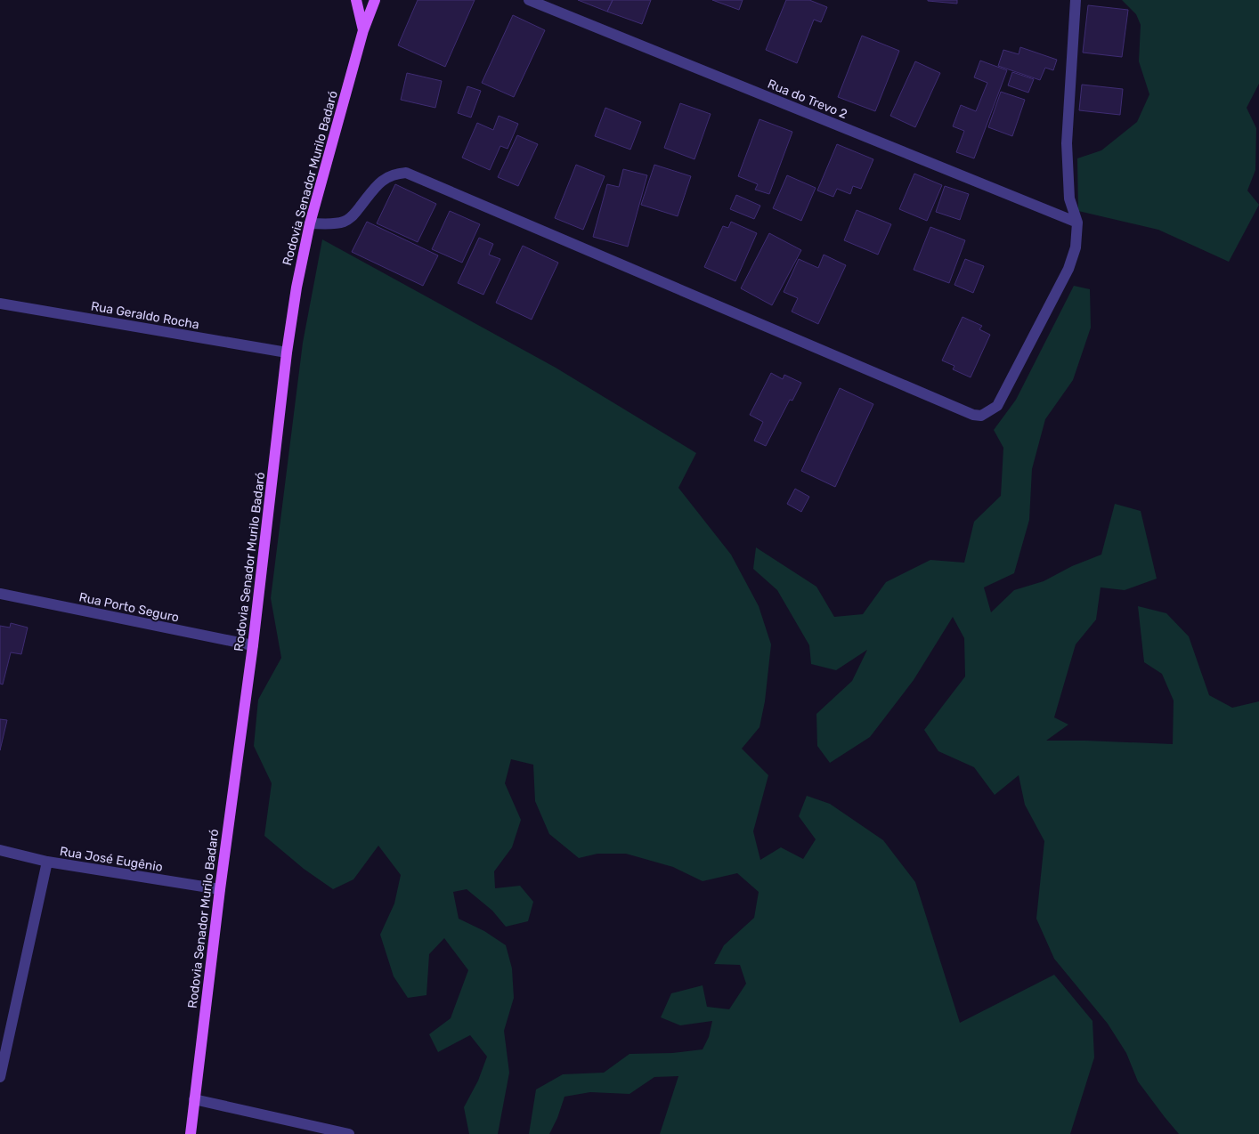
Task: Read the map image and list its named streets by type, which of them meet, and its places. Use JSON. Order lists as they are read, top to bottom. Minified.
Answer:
{"streets":{"main road":["Rodovia Senador Murilo Badaró"],"street":["Rua do Trevo 2","Rua Geraldo Rocha","Rua Porto Seguro","Rua José Eugênio"]},"crossings":[["Rodovia Senador Murilo Badaró","Rua Geraldo Rocha"],["Rodovia Senador Murilo Badaró","Rua Porto Seguro"],["Rodovia Senador Murilo Badaró","Rua José Eugênio"]]}
